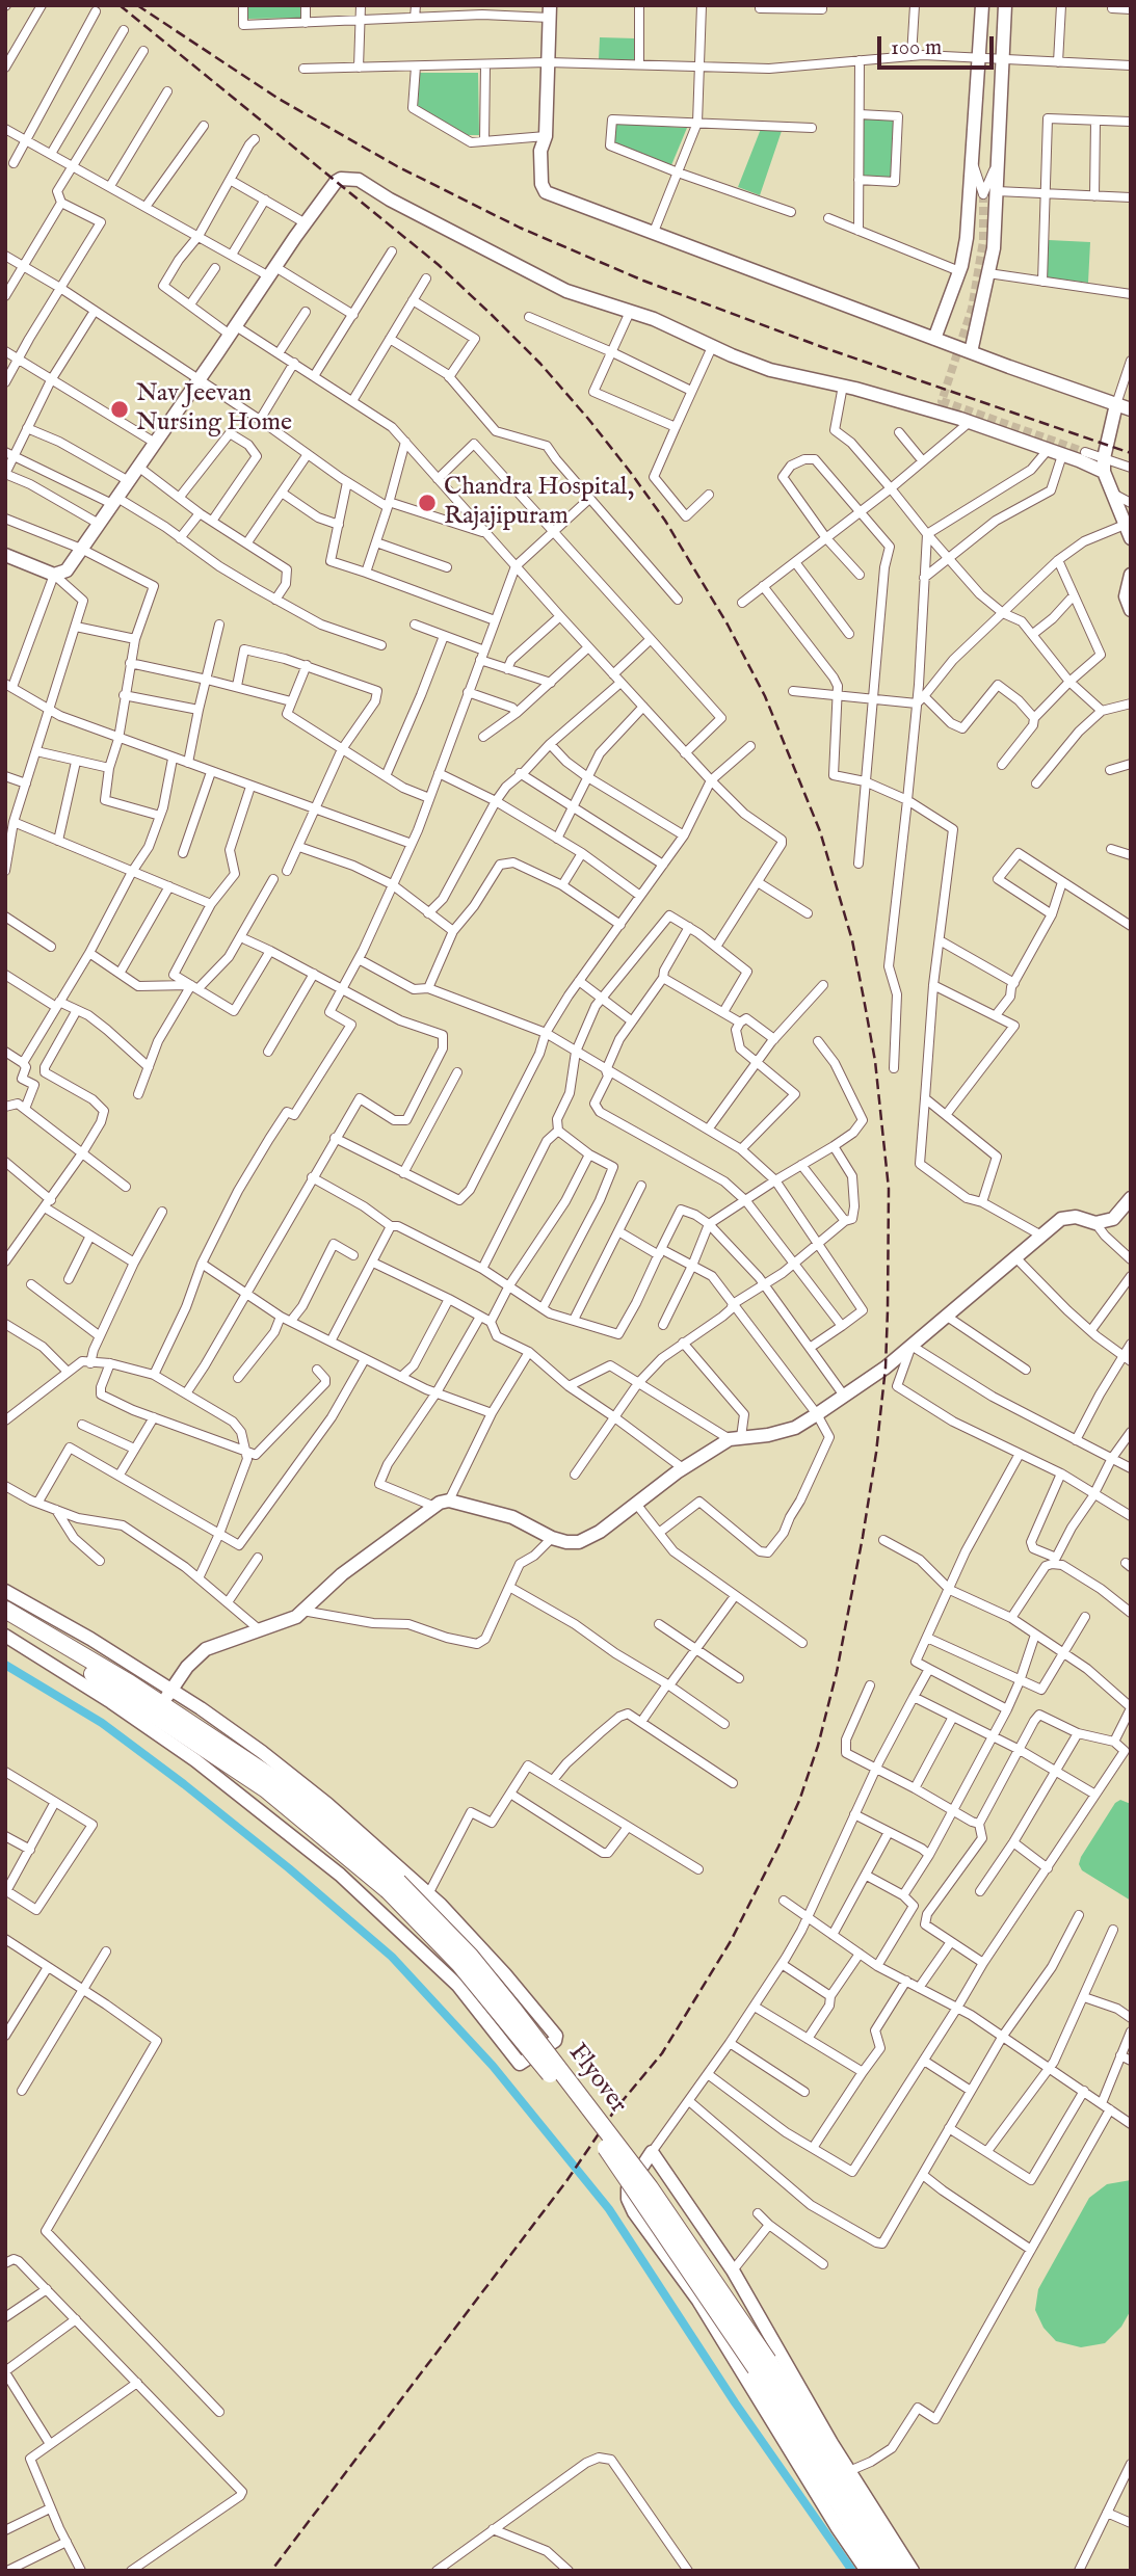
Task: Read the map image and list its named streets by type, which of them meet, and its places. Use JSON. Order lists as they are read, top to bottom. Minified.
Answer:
{"streets":{"highway":["Flyover"]},"places":["Nav Jeevan Nursing Home","Chandra Hospital, Rajajipuram"],"scale_bar":"100 m"}
